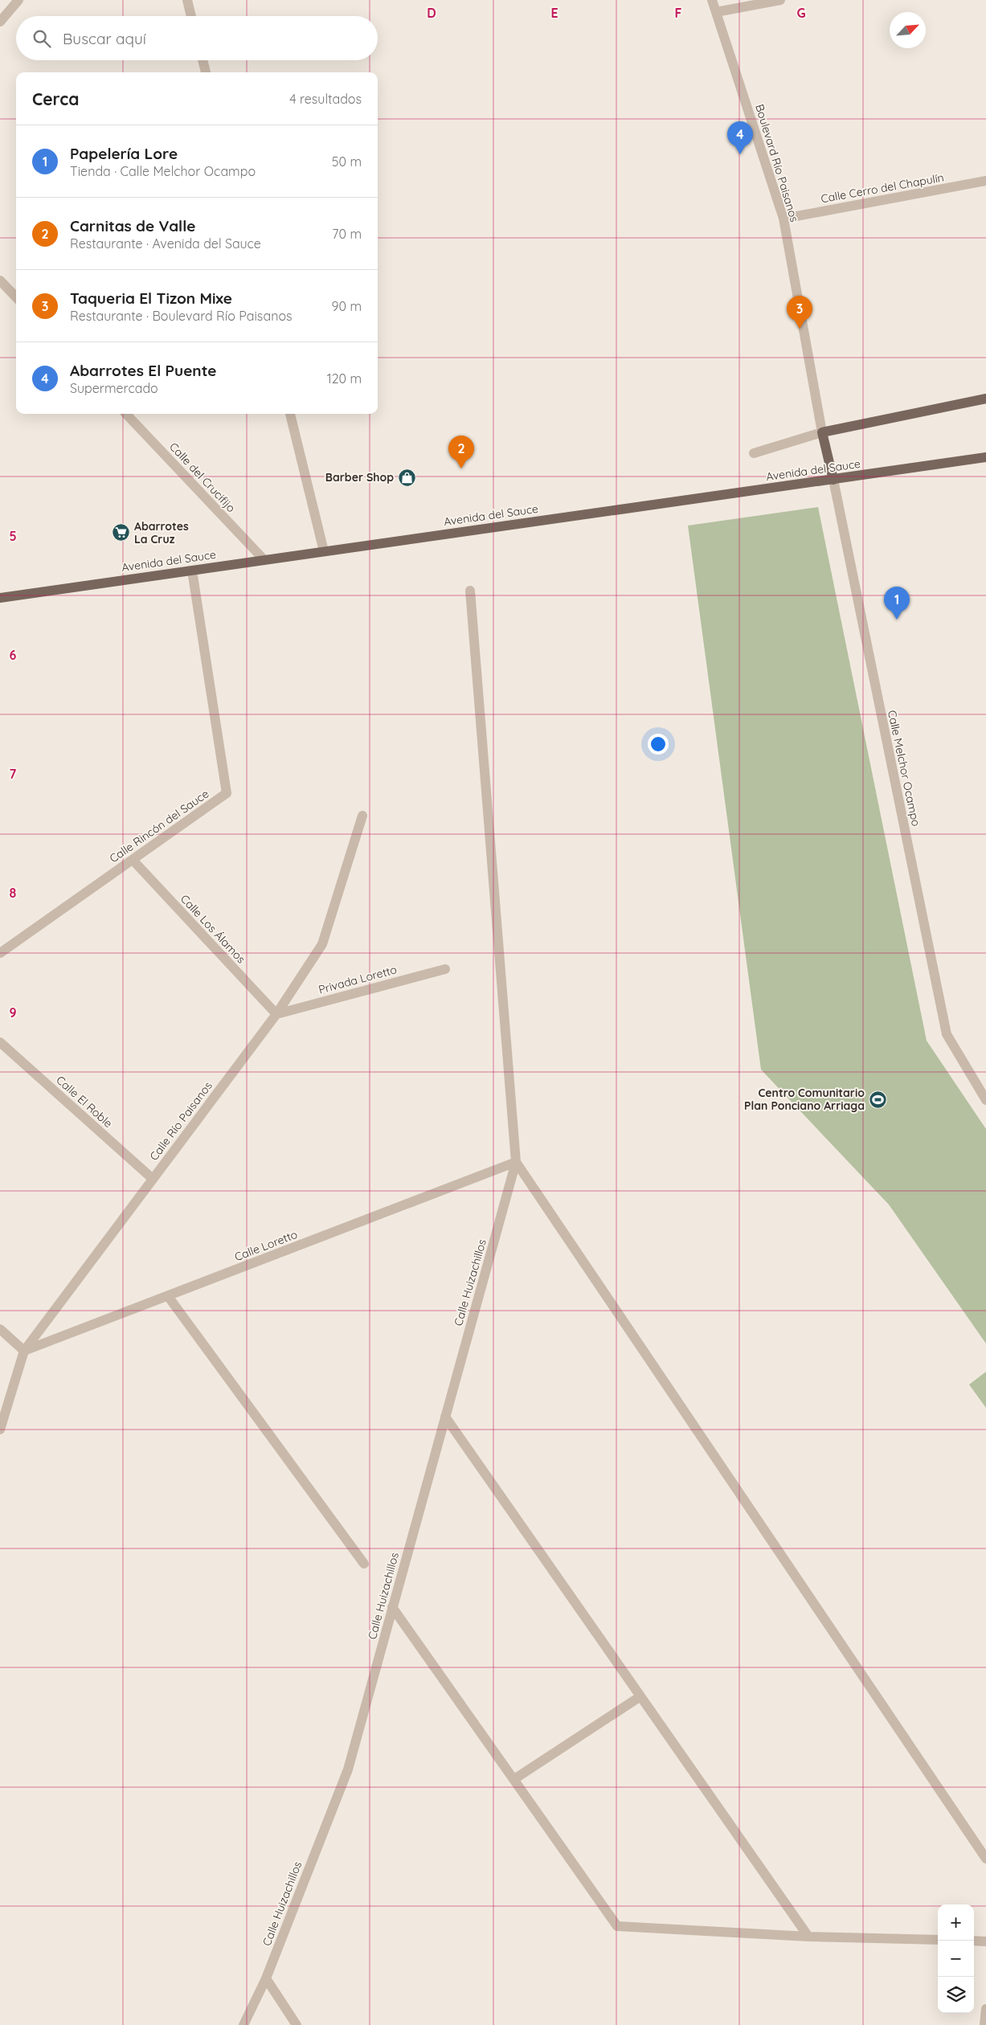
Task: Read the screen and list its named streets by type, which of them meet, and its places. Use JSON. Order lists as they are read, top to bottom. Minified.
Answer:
{"streets":{"main road":["Avenida del Sauce","Calle Melchor Ocampo"],"street":["Boulevard Río Paisanos","Calle Cerro del Chapulín","Calle del Crucifijo","Calle Rincón del Sauce","Calle Los Álamos","Privada Loretto","Calle El Roble","Calle Río Paisanos","Calle Loretto","Calle Huizachillos"]},"crossings":[["Boulevard Río Paisanos","Calle Cerro del Chapulín"],["Boulevard Río Paisanos","Calle Melchor Ocampo"],["Avenida del Sauce","Calle del Crucifijo"],["Avenida del Sauce","Calle Melchor Ocampo"],["Avenida del Sauce","Calle Rincón del Sauce"],["Calle Rincón del Sauce","Calle Los Álamos"],["Calle Los Álamos","Privada Loretto"],["Calle Los Álamos","Calle Río Paisanos"],["Privada Loretto","Calle Río Paisanos"],["Calle El Roble","Calle Río Paisanos"],["Calle Río Paisanos","Calle Loretto"],["Calle Loretto","Calle Huizachillos"]],"places":{"shop":["Barber Shop"],"supermarket":["Abarrotes La Cruz"],"sports":["Centro Comunitario Plan Ponciano Arriaga"]},"north":"top right","page":{"search":"Buscar aquí","heading":["Cerca","4 resultados"],"pins":["4","3","2","1"],"list":[{"mark":"1","name":"Papelería Lore","note":"Tienda · Calle Melchor Ocampo","value":"50 m"},{"mark":"2","name":"Carnitas de Valle","note":"Restaurante · Avenida del Sauce","value":"70 m"},{"mark":"3","name":"Taqueria El Tizon Mixe","note":"Restaurante · Boulevard Río Paisanos","value":"90 m"},{"mark":"4","name":"Abarrotes El Puente","note":"Supermercado","value":"120 m"}],"map_buttons":["+","−"]},"grid":{"columns":["D","E","F","G"],"rows":["5","6","7","8","9"]}}
